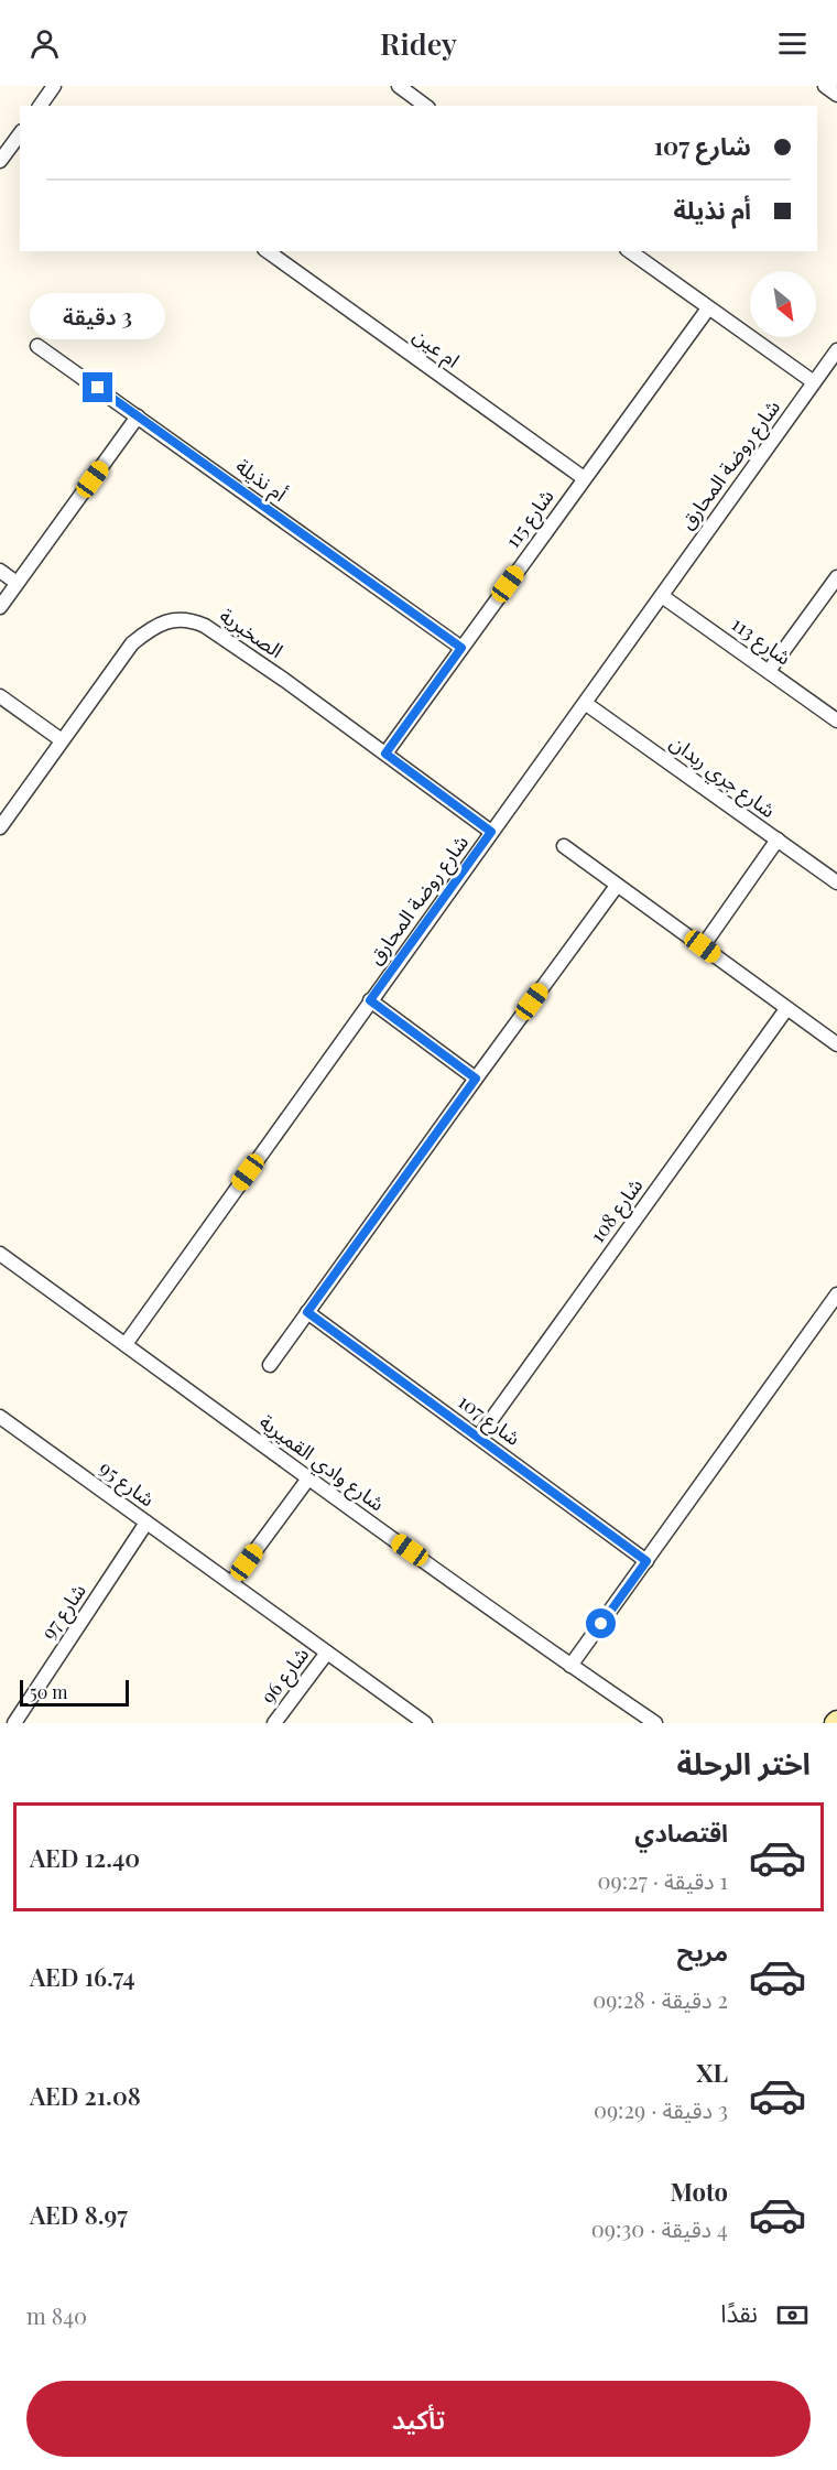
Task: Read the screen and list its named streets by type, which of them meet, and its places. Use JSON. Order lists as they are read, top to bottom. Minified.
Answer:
{"streets":{"street":["ام عين","شارع روضة المحارق","أم نذيلة","شارع 115","الصخبرية","شارع 113","شارع جري ربدان","شارع 108","شارع 107","شارع وادي القميرية","شارع 95","شارع 97","شارع 96"]},"crossings":[["ام عين","شارع 115"],["شارع روضة المحارق","الصخبرية"],["شارع روضة المحارق","شارع 113"],["شارع روضة المحارق","شارع جري ربدان"],["شارع روضة المحارق","شارع وادي القميرية"],["أم نذيلة","شارع 115"],["شارع 115","الصخبرية"],["شارع 108","شارع 107"],["شارع 95","شارع 97"],["شارع 95","شارع 96"]],"scale_bar":"50 m","north":"bottom right","page":{"header":"Ridey","banner":["شارع 107","أم نذيلة"],"bubble":"3 دقيقة","scale":"50 m","heading":"اختر الرحلة","list":[{"name":"اقتصادي","note":"1 دقيقة · 09:27","value":"AED 12.40"},{"name":"مريح","note":"2 دقيقة · 09:28","value":"AED 16.74"},{"name":"XL","note":"3 دقيقة · 09:29","value":"AED 21.08"},{"name":"Moto","note":"4 دقيقة · 09:30","value":"AED 8.97"}],"pay":["نقدًا","840 m"],"buttons":"تأكيد"}}
